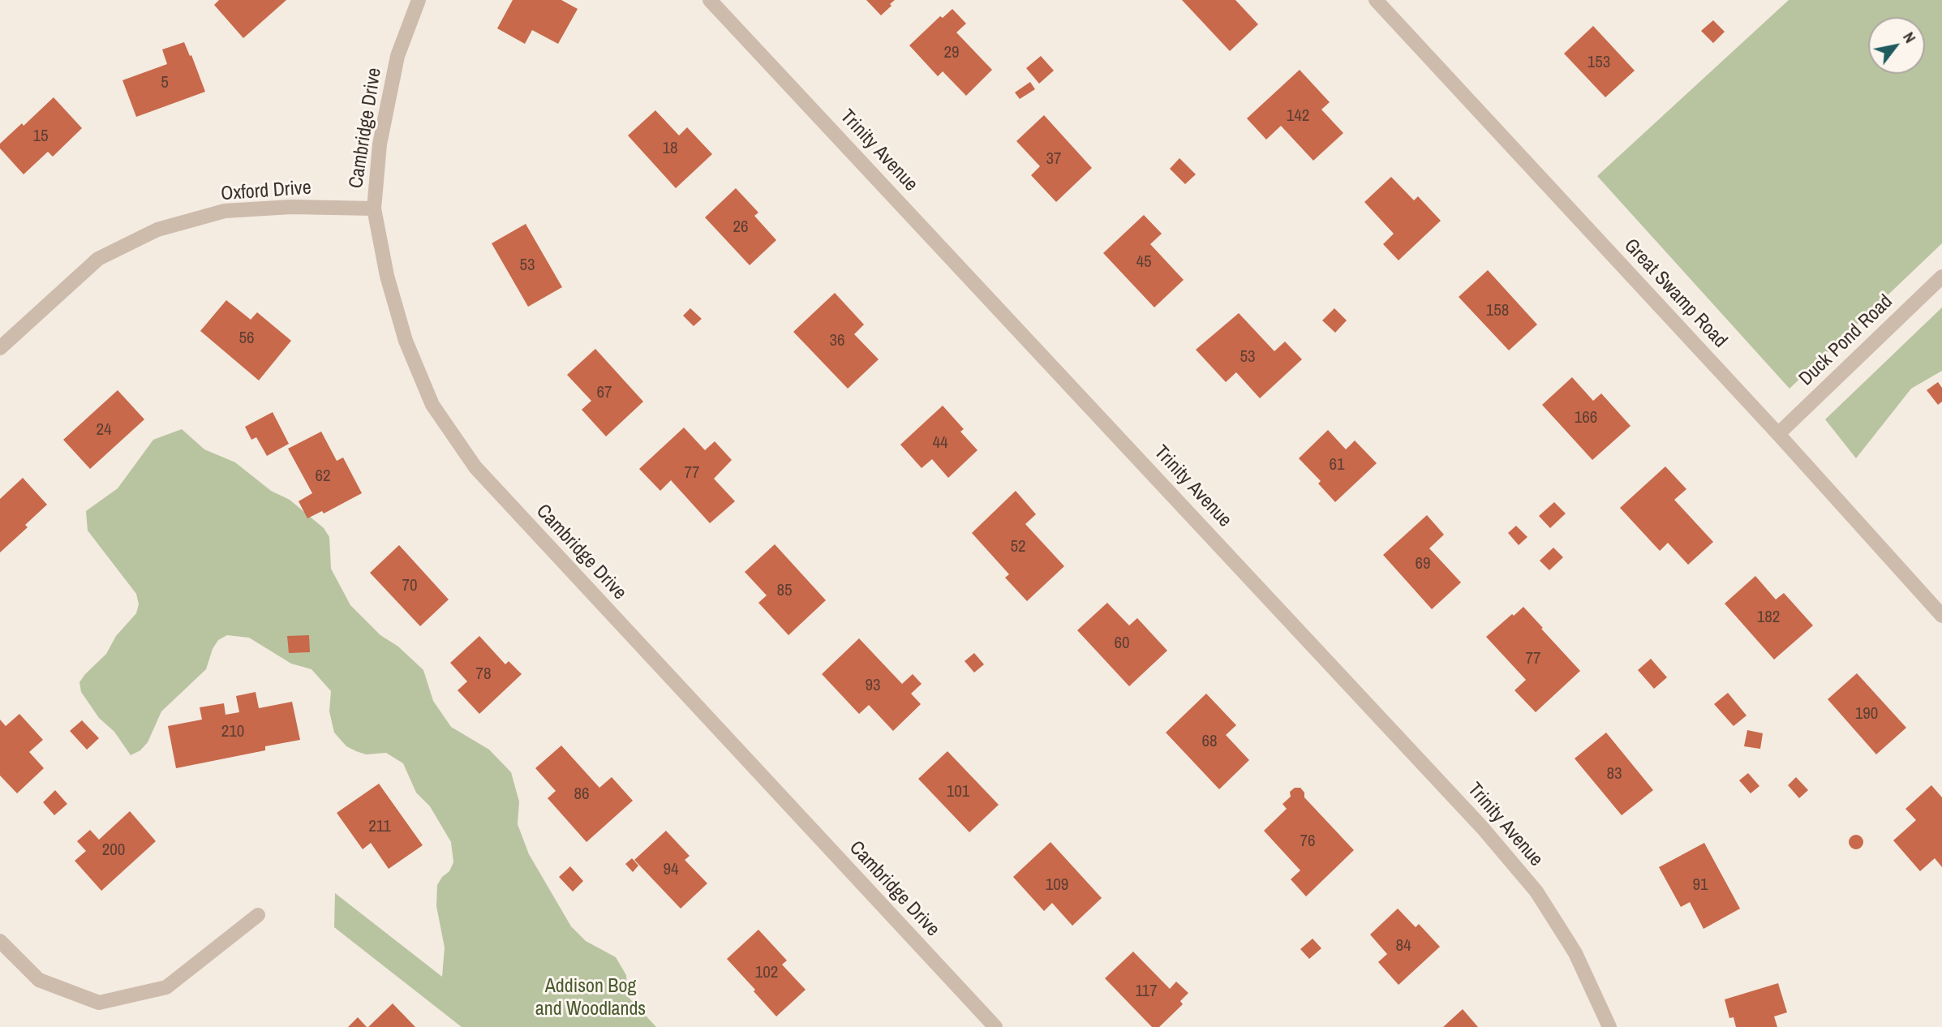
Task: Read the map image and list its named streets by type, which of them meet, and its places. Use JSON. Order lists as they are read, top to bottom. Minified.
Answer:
{"streets":{"street":["Cambridge Drive","Trinity Avenue","Oxford Drive","Great Swamp Road","Duck Pond Road"]},"crossings":[["Cambridge Drive","Oxford Drive"],["Great Swamp Road","Duck Pond Road"]],"parks":["Addison Bog and Woodlands"],"house_numbers":["29","153","5","142","15","18","37","26","45","53","158","56","36","53","67","166","24","44","61","77","62","52","69","70","85","182","60","77","78","93","190","210","68","83","101","86","211","76","200","94","109","91","84","102","117"],"north":"top right"}
